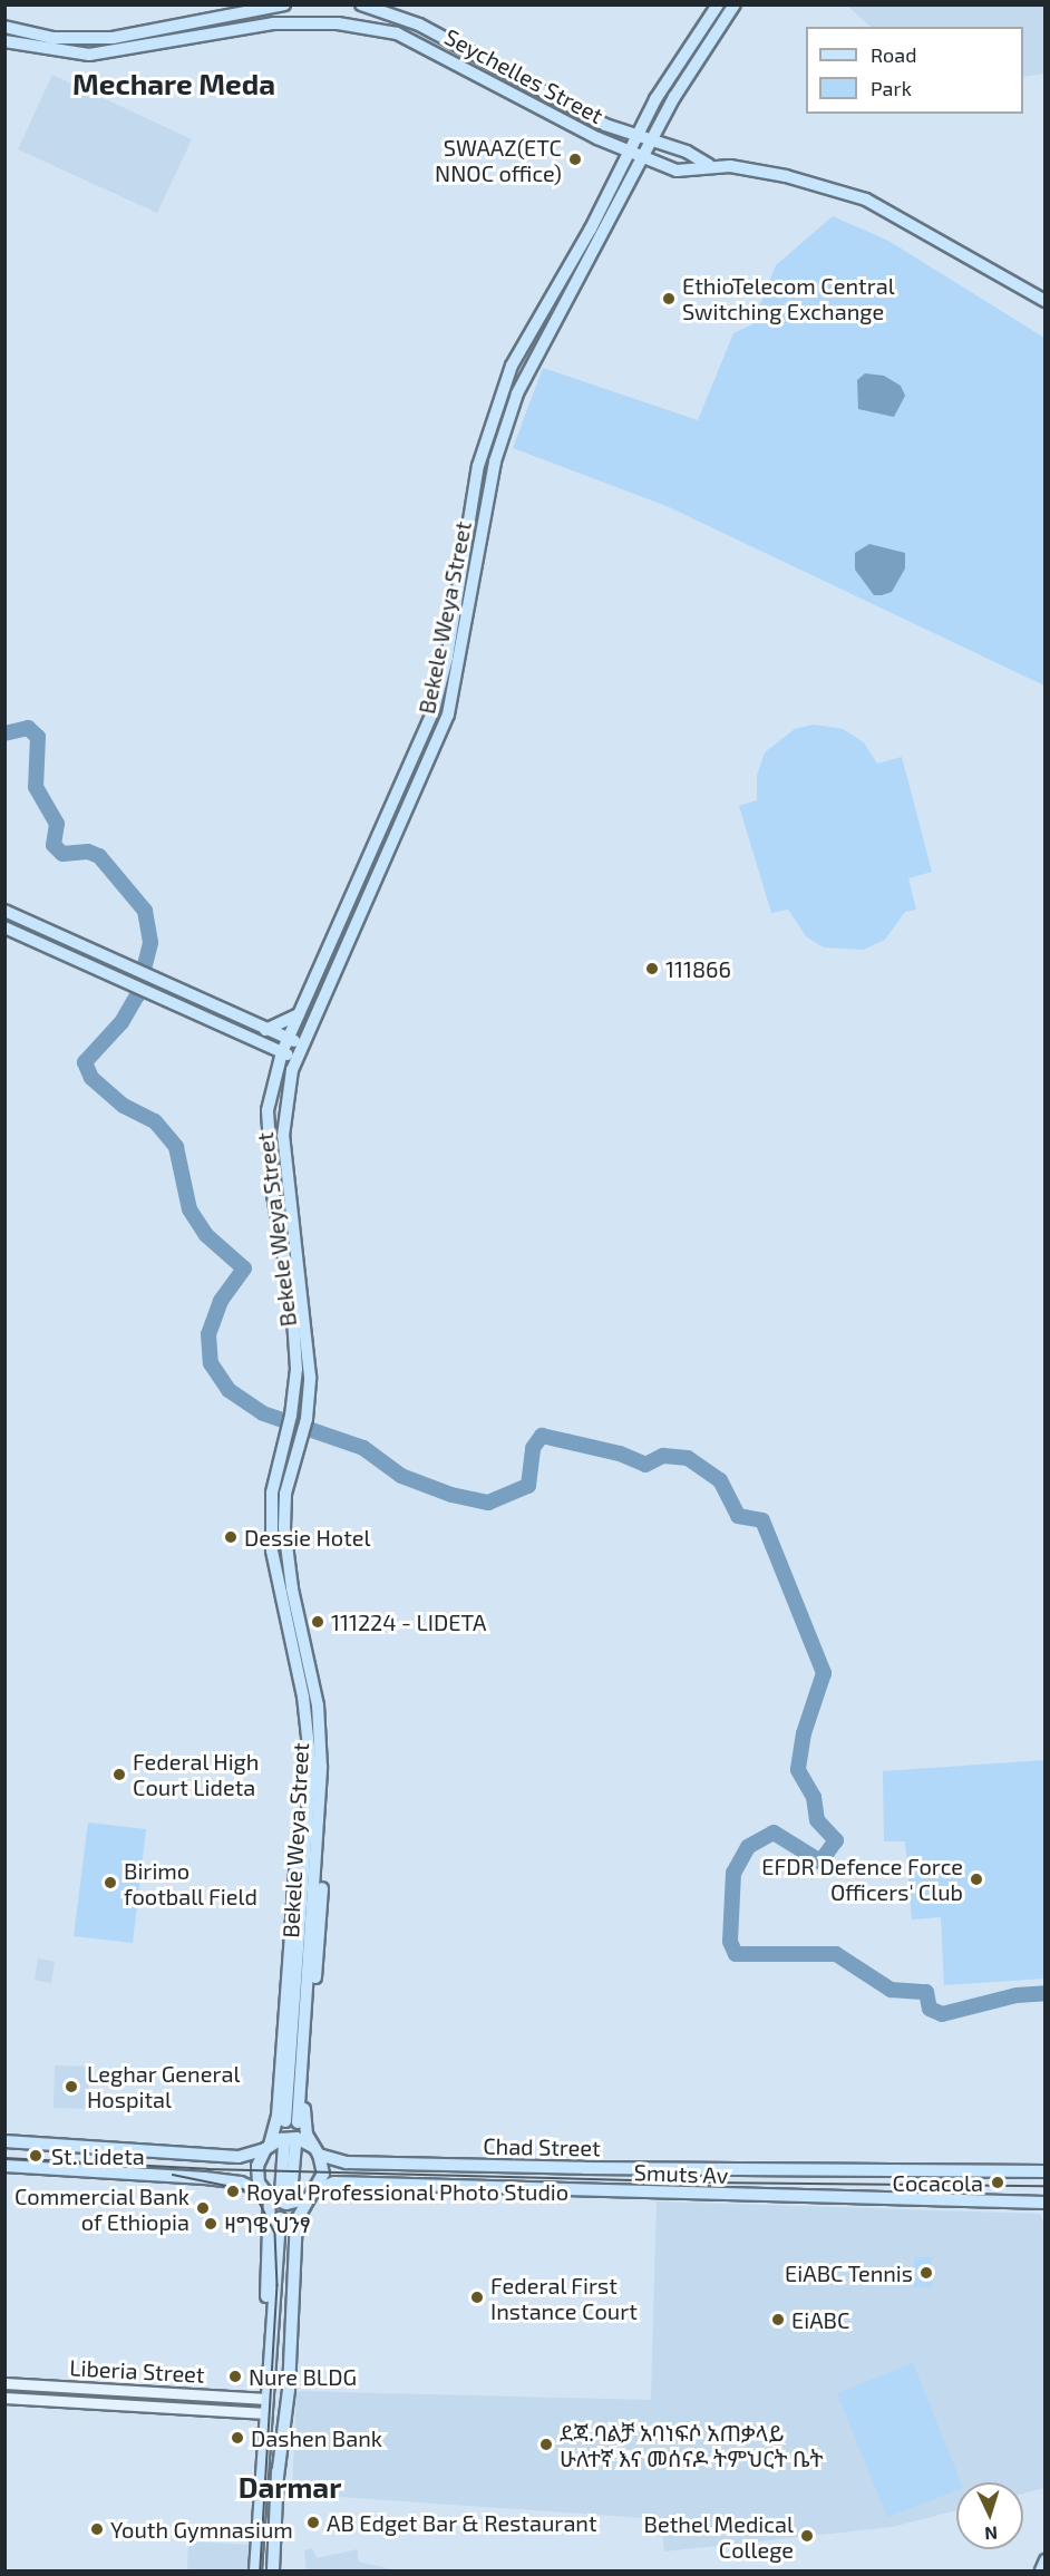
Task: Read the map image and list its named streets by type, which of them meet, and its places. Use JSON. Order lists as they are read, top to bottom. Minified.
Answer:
{"streets":{"main road":["Seychelles Street","Bekele Weya Street","Chad Street","Smuts Av"],"street":["Liberia Street"]},"crossings":[["Seychelles Street","Bekele Weya Street"],["Chad Street","Smuts Av"]],"districts":["Mechare Meda","Darmar"],"places":["SWAAZ(ETC NNOC office)","EthioTelecom Central Switching Exchange","111866","Dessie Hotel","111224 - LIDETA","Federal High Court Lideta","EFDR Defence Force Officers' Club","Birimo football Field","Leghar General Hospital","St. Lideta","Cocacola","Royal Professional Photo Studio","Commercial Bank of Ethiopia","ዛግዌ ህንፃ","EiABC Tennis","Federal First Instance Court","EiABC","Nure BLDG","Dashen Bank","ደጃ.ባልቻ አባነፍሶ አጠቃላይ ሁለተኛ እና መሰናዶ ትምህርት ቤት","AB Edget Bar & Restaurant","Youth Gymnasium","Bethel Medical College"],"legend":["Road","Park"],"north":"bottom"}
